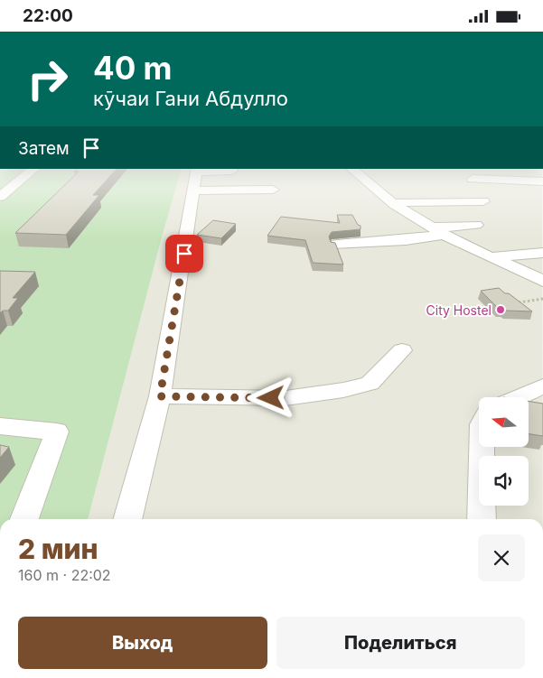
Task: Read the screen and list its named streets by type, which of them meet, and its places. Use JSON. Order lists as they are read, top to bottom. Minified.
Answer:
{"places":["City Hostel"],"north":"left","page":{"status":"22:00","turn":["40 m","кӯчаи Гани Абдулло"],"then":"Затем","heading":["2 мин","160 m · 22:02"],"buttons":["Выход","Поделиться"]}}
